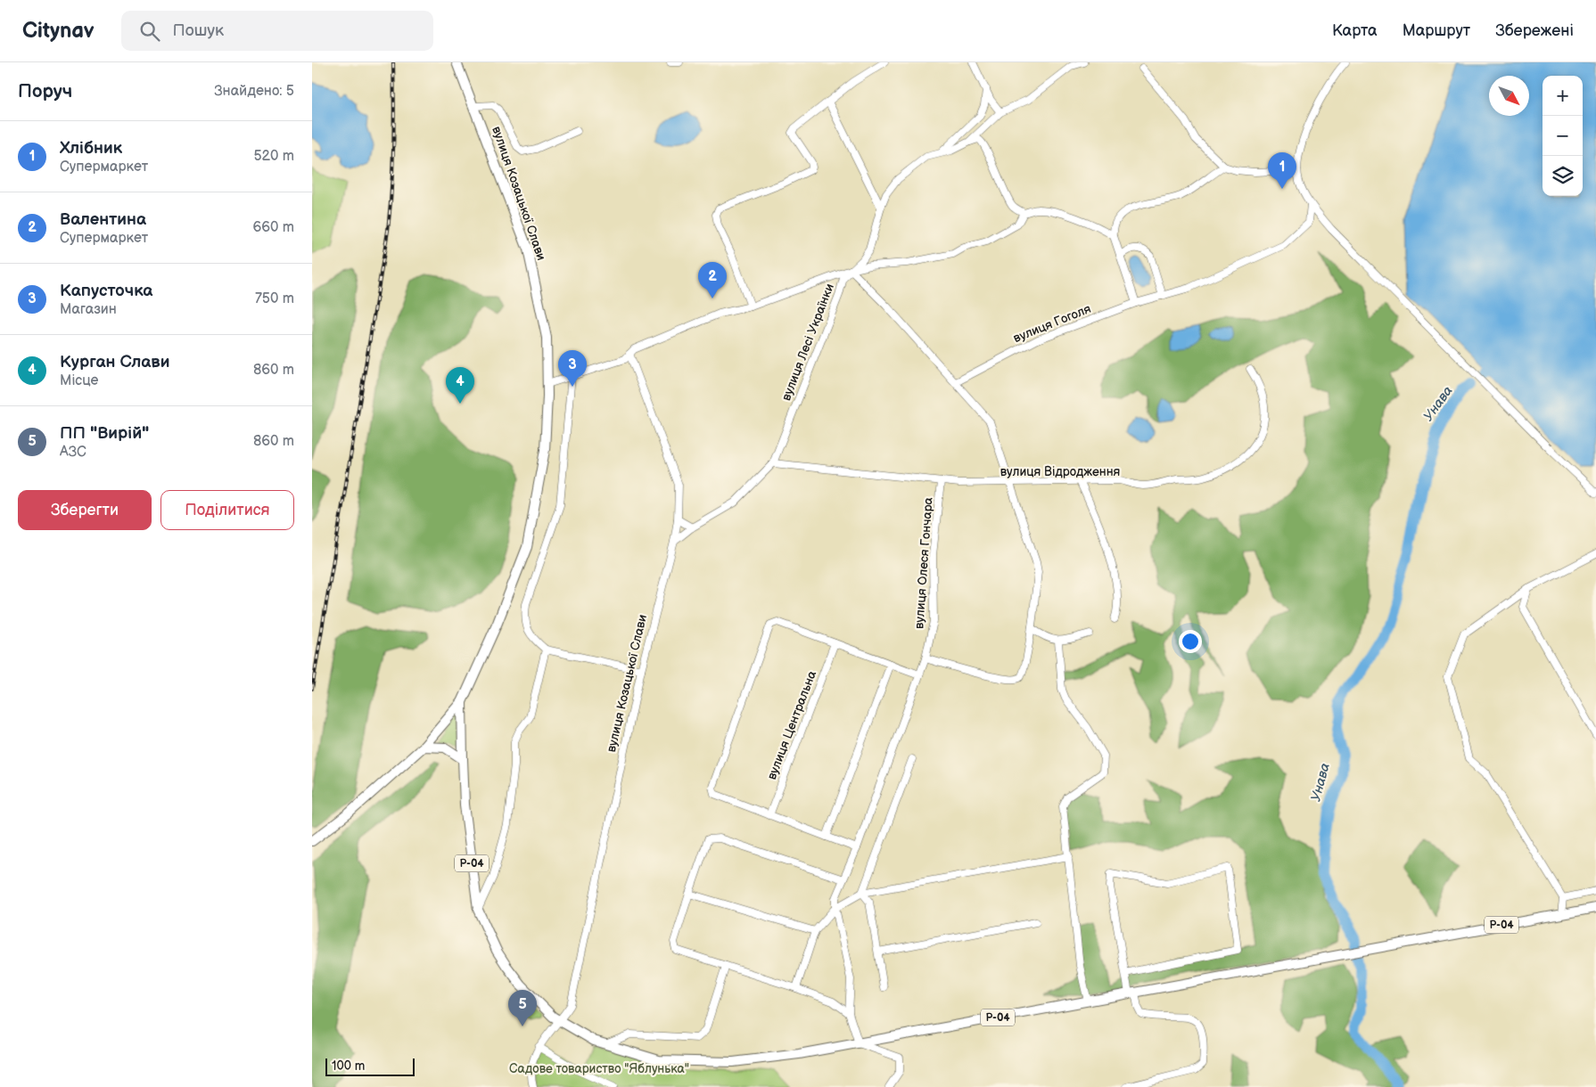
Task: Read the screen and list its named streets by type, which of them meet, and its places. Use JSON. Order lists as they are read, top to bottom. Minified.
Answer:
{"streets":{"main road":["вулиця Козацької Слави","Р-04"],"street":["вулиця Гоголя","вулиця Лесі Українки","вулиця Відродження","вулиця Олеся Гончара","вулиця Центральна"]},"crossings":[["вулиця Козацької Слави","вулиця Лесі Українки"],["вулиця Козацької Слави","Р-04"],["вулиця Лесі Українки","вулиця Відродження"],["вулиця Відродження","вулиця Олеся Гончара"]],"water":["Унава"],"parks":["Садове товариство \"Яблунька\""],"scale_bar":"100 m","north":"bottom right","page":{"header":"Citynav","search":"Пошук","nav":["Карта","Маршрут","Збережені"],"heading":["Поруч","Знайдено: 5"],"map_buttons":["+","−"],"list":[{"mark":"1","name":"Хлібник","note":"Супермаркет","value":"520 m"},{"mark":"2","name":"Валентина","note":"Супермаркет","value":"660 m"},{"mark":"3","name":"Капусточка","note":"Магазин","value":"750 m"},{"mark":"4","name":"Курган Слави","note":"Місце","value":"860 m"},{"mark":"5","name":"ПП \"Вирій\"","note":"АЗС","value":"860 m"}],"pins":["1","2","3","4","5"],"buttons":["Зберегти","Поділитися"],"scale":"100 m"}}
